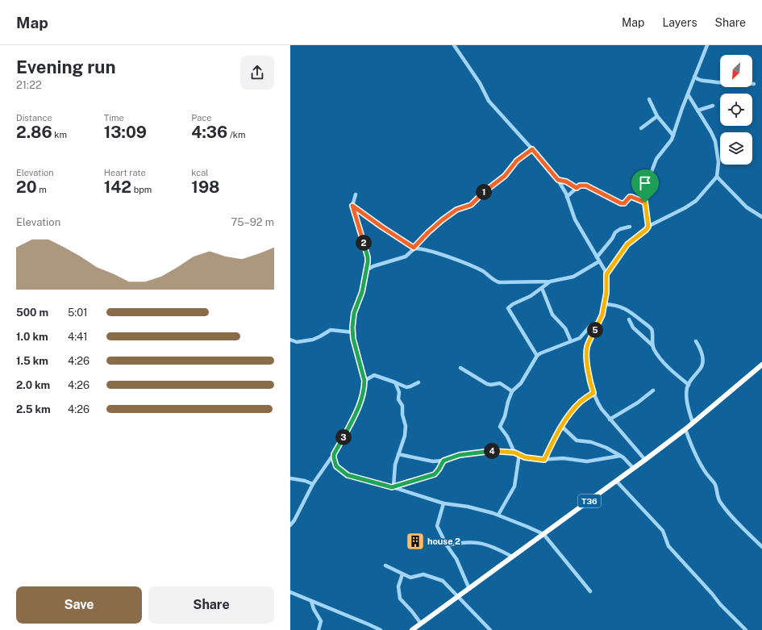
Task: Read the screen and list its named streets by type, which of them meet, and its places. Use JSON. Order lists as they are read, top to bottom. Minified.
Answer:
{"streets":{"highway":["T36"]},"places":{"building":["house 2"]},"north":"bottom left","page":{"header":"Map","nav":["Map","Layers","Share"],"heading":["Evening run","21:22"],"stats":[["Distance","2.86 km"],["Time","13:09"],["Pace","4:36 /km"],["Elevation","20 m"],["Heart rate","142 bpm"],["kcal","198"]],"pins":["1","2","5","3","4"],"chart":["Elevation","75–92 m"],"list":[{"name":"500 m","note":"5:01"},{"name":"1.0 km","note":"4:41"},{"name":"1.5 km","note":"4:26"},{"name":"2.0 km","note":"4:26"},{"name":"2.5 km","note":"4:26"}],"buttons":["Save","Share"]}}
